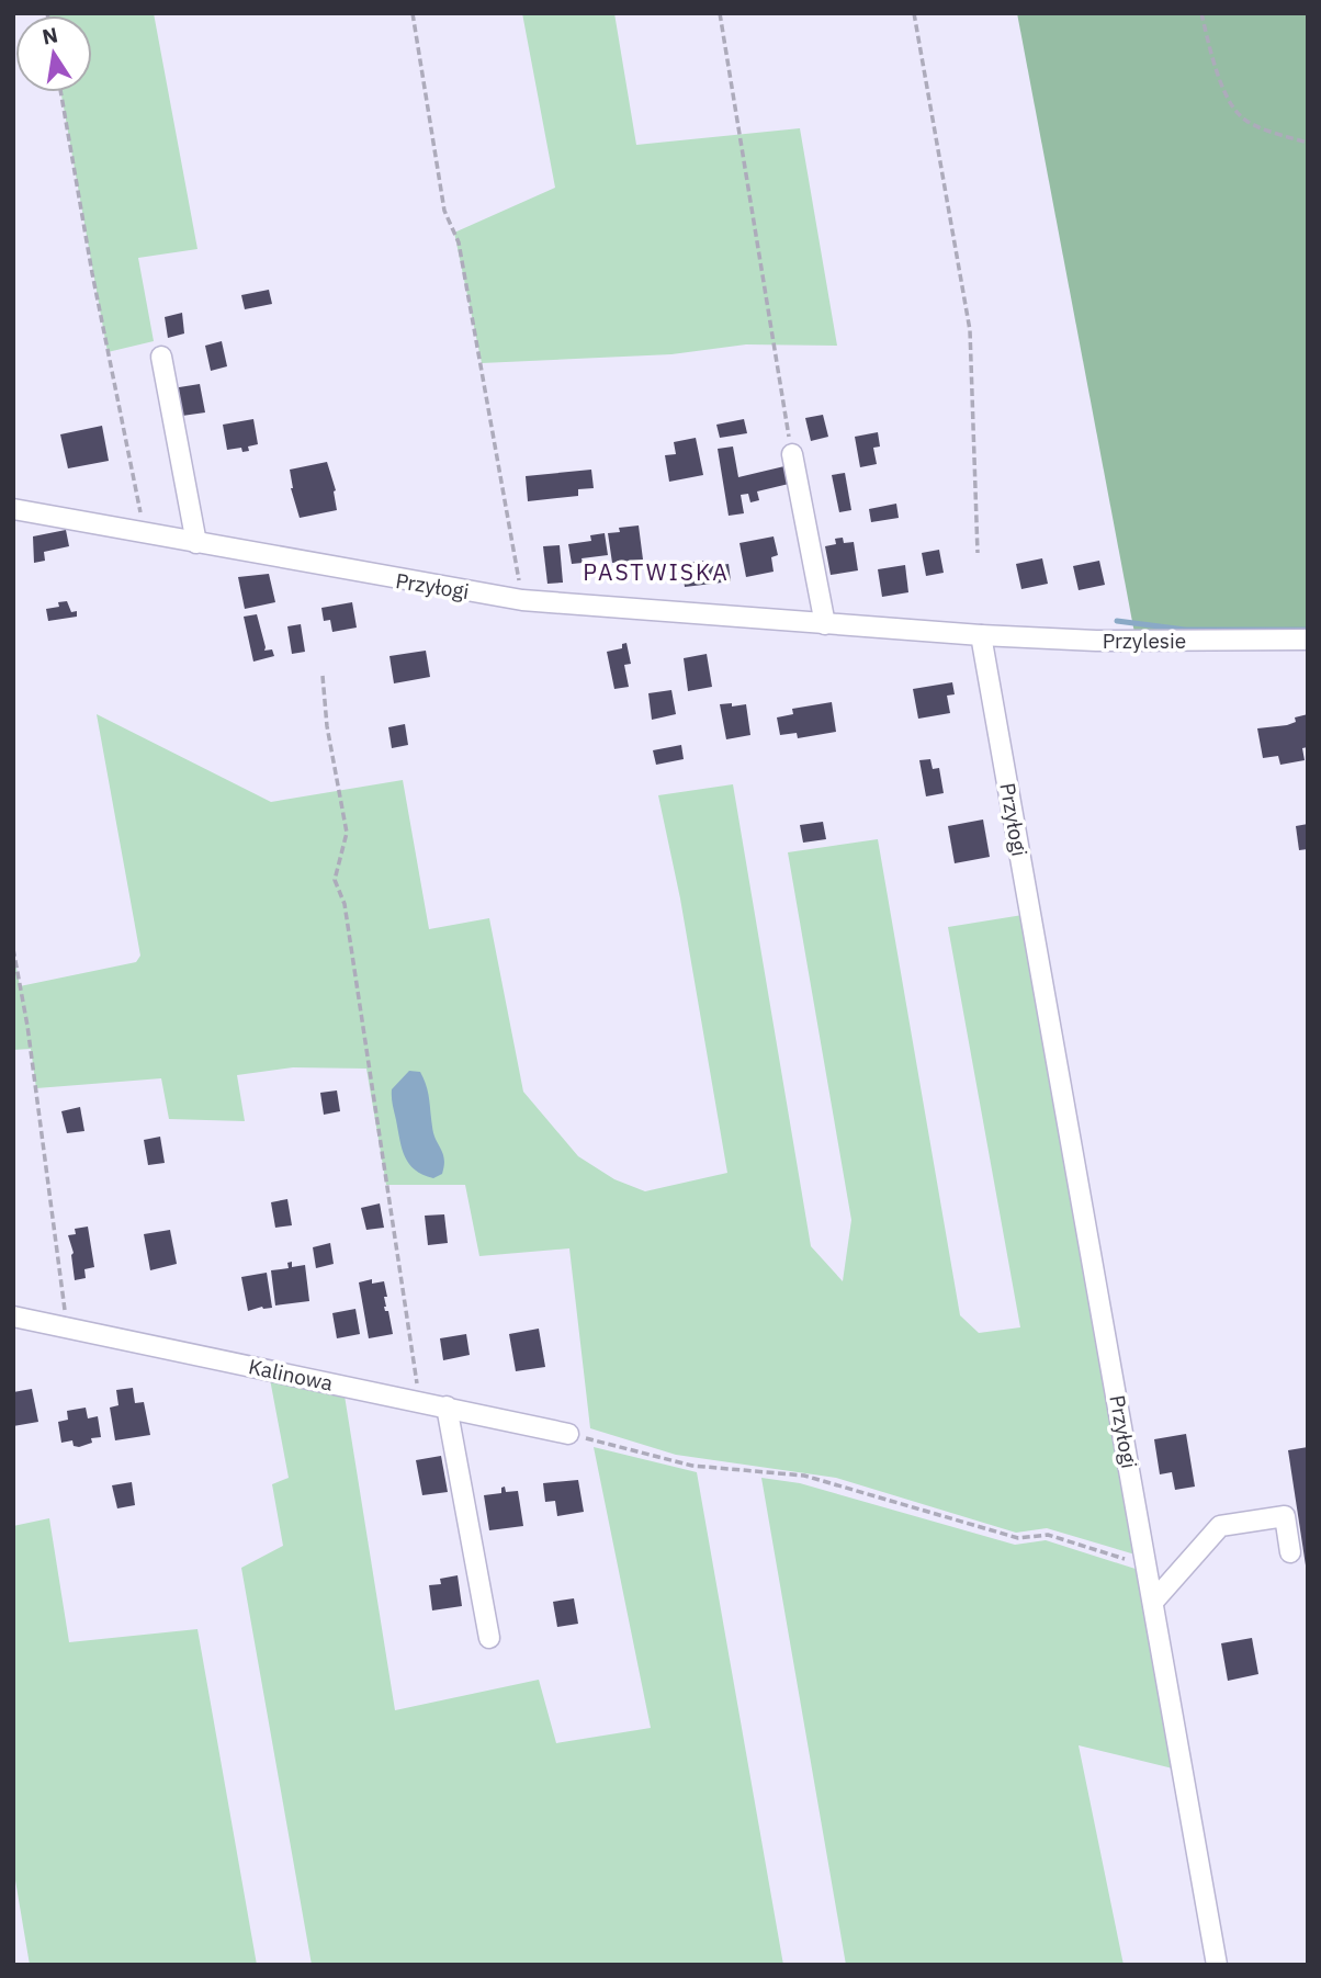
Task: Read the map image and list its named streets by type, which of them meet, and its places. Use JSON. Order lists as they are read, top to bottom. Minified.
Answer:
{"streets":{"street":["Przyłogi","Przylesie","Kalinowa"]},"crossings":[["Przyłogi","Przylesie"]],"districts":["PASTWISKA"],"north":"top"}
